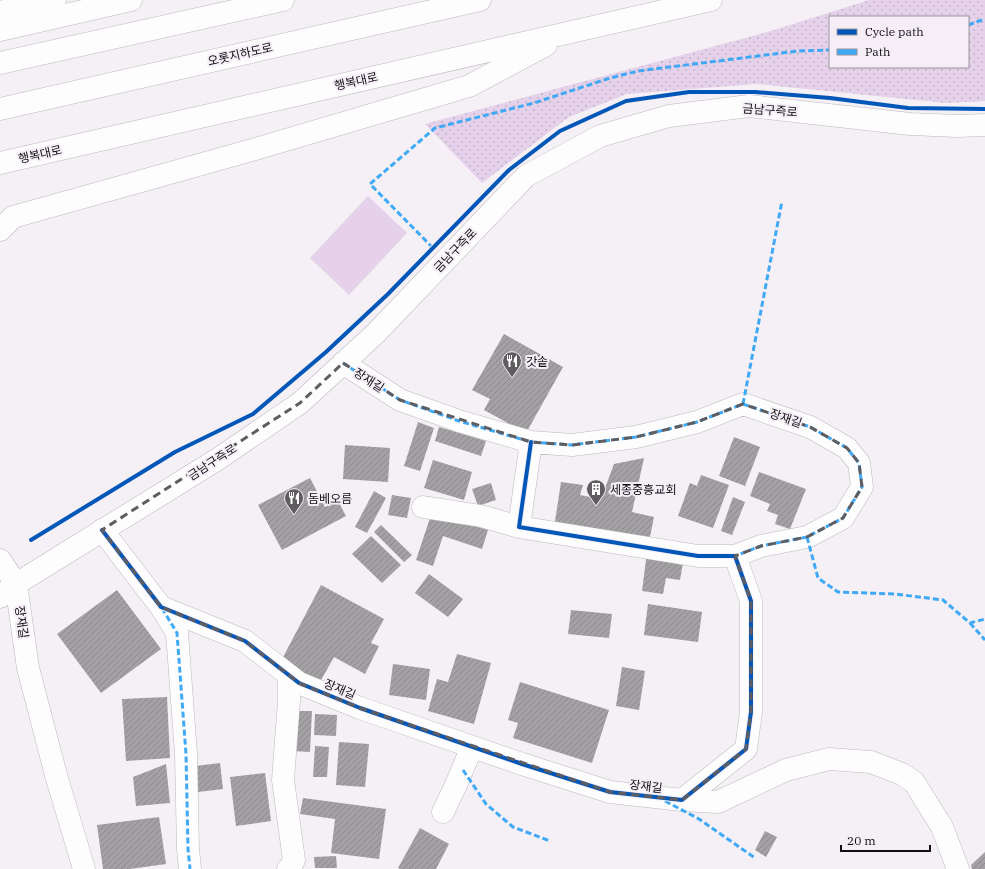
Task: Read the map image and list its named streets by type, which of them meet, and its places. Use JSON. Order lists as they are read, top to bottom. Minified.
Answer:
{"streets":{"main road":["오롯지하도로","행복대로","금남구즉로","장재길"]},"crossings":[["금남구즉로","장재길"]],"places":{"restaurant":["갓솥","돔베오름"],"building":["세종중흥교회"]},"legend":["Cycle path","Path"],"scale_bar":"20 m"}
